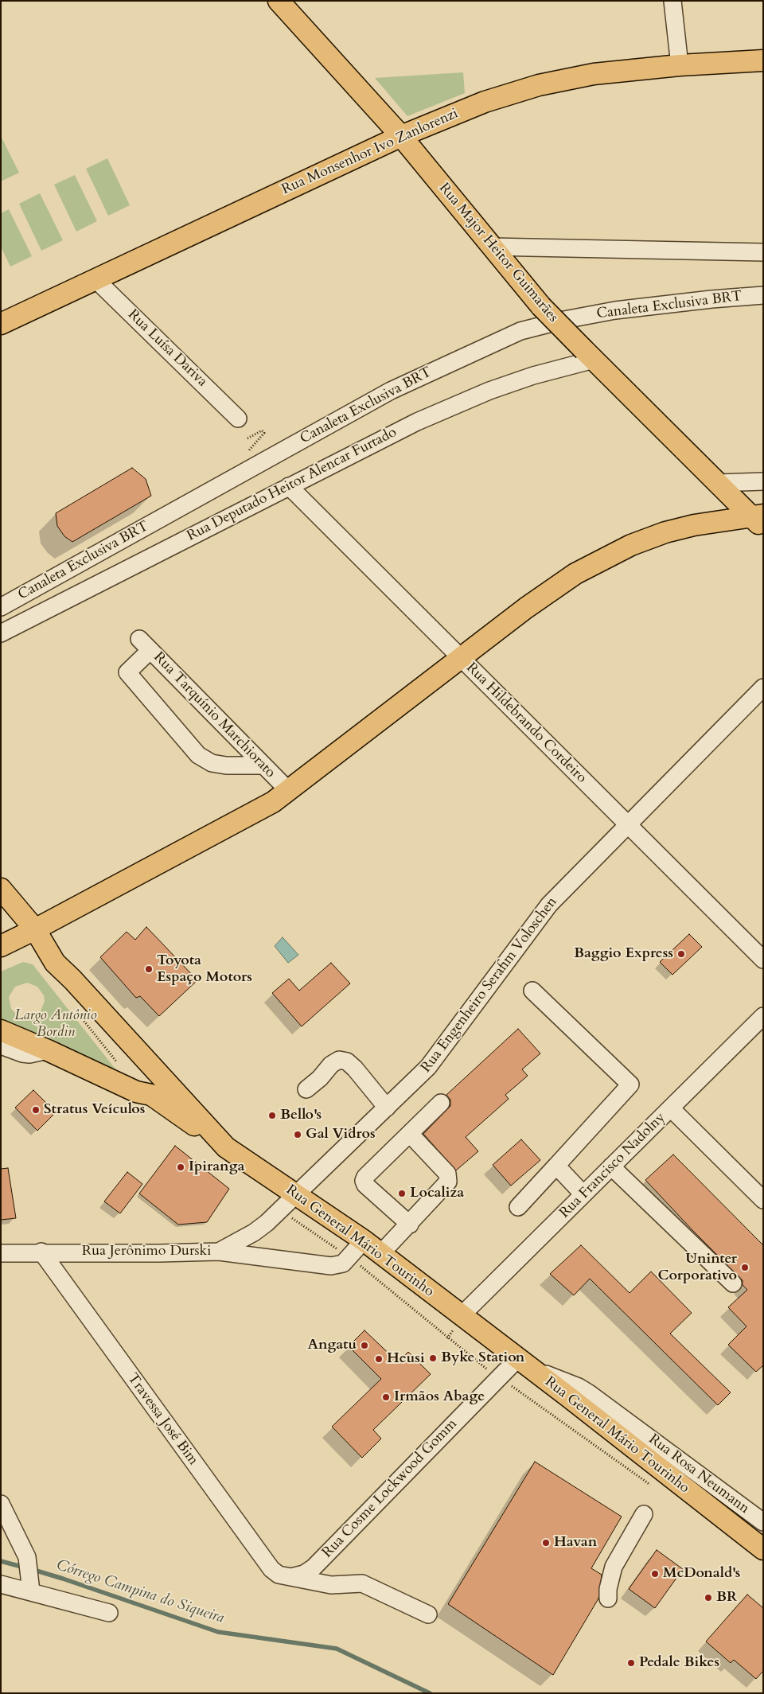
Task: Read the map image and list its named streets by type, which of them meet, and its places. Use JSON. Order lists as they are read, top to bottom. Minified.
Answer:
{"streets":{"main road":["Rua Monsenhor Ivo Zanlorenzi","Rua Major Heitor Guimarães","Rua General Mário Tourinho"],"street":["Canaleta Exclusiva BRT","Rua Luísa Dariva","Rua Deputado Heitor Alencar Furtado","Rua Tarquínio Marchiorato","Rua Hildebrando Cordeiro","Rua Engenheiro Serafim Voloschen","Rua Francisco Nadolny","Rua Jerônimo Durski","Travessa José Bim","Rua Rosa Neumann","Rua Cosme Lockwood Gomm"]},"crossings":[["Rua Monsenhor Ivo Zanlorenzi","Rua Major Heitor Guimarães"],["Rua Monsenhor Ivo Zanlorenzi","Rua Luísa Dariva"],["Rua Major Heitor Guimarães","Rua Deputado Heitor Alencar Furtado"],["Rua Deputado Heitor Alencar Furtado","Rua Hildebrando Cordeiro"],["Rua Hildebrando Cordeiro","Rua Engenheiro Serafim Voloschen"],["Rua Engenheiro Serafim Voloschen","Rua General Mário Tourinho"],["Rua Engenheiro Serafim Voloschen","Rua Jerônimo Durski"],["Rua Francisco Nadolny","Rua General Mário Tourinho"],["Rua General Mário Tourinho","Rua Jerônimo Durski"],["Rua General Mário Tourinho","Rua Rosa Neumann"],["Rua General Mário Tourinho","Rua Cosme Lockwood Gomm"],["Rua Jerônimo Durski","Travessa José Bim"],["Travessa José Bim","Rua Cosme Lockwood Gomm"],["Rua Rosa Neumann","Rua Cosme Lockwood Gomm"]],"water":["Córrego Campina do Siqueira"],"parks":["Largo Antônio Bordin"],"places":["Baggio Express","Toyota Espaço Motors","Stratus Veículos","Bello's","Gal Vidros","Ipiranga","Localiza","Uninter Corporativo","Angatu","Byke Station","Heusi","Irmãos Abage","Havan","McDonald's","BR","Pedale Bikes"]}
